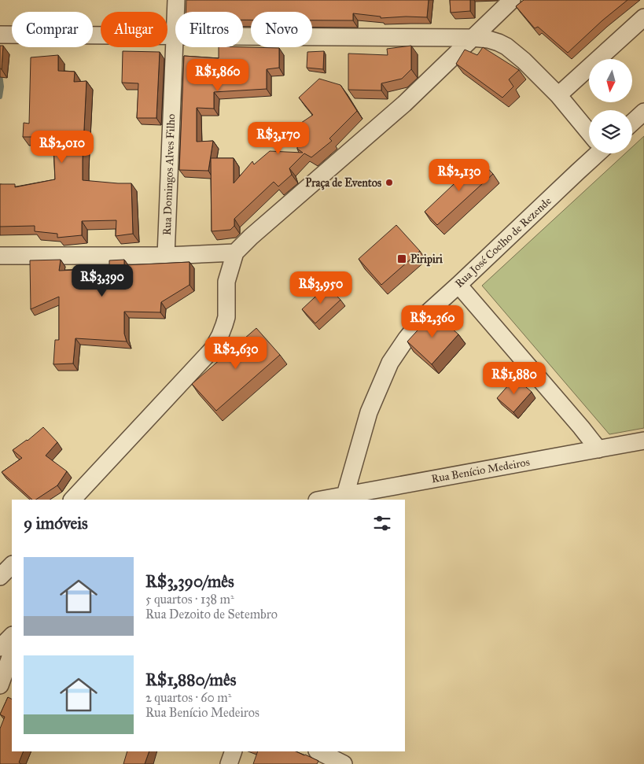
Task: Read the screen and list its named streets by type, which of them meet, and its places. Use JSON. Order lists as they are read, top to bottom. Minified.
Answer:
{"streets":{"street":["Rua Domingos Alves Filho","Rua José Coelho de Rezende","Rua Benício Medeiros"]},"crossings":[["Rua José Coelho de Rezende","Rua Benício Medeiros"]],"places":{"other":["Praça de Eventos"],"transit":["Piripiri"]},"north":"bottom","page":{"chip":["Comprar","Alugar","Filtros","Novo"],"price":["R$1,860","R$3,170","R$2,010","R$2,130","R$3,390","R$3,950","R$2,360","R$2,630","R$1,880"],"heading":"9 imóveis","list":[{"name":"R$3,390/mês","note":"5 quartos · 138 m² · Rua Dezoito de Setembro"},{"name":"R$1,880/mês","note":"2 quartos · 60 m² · Rua Benício Medeiros"}]}}
